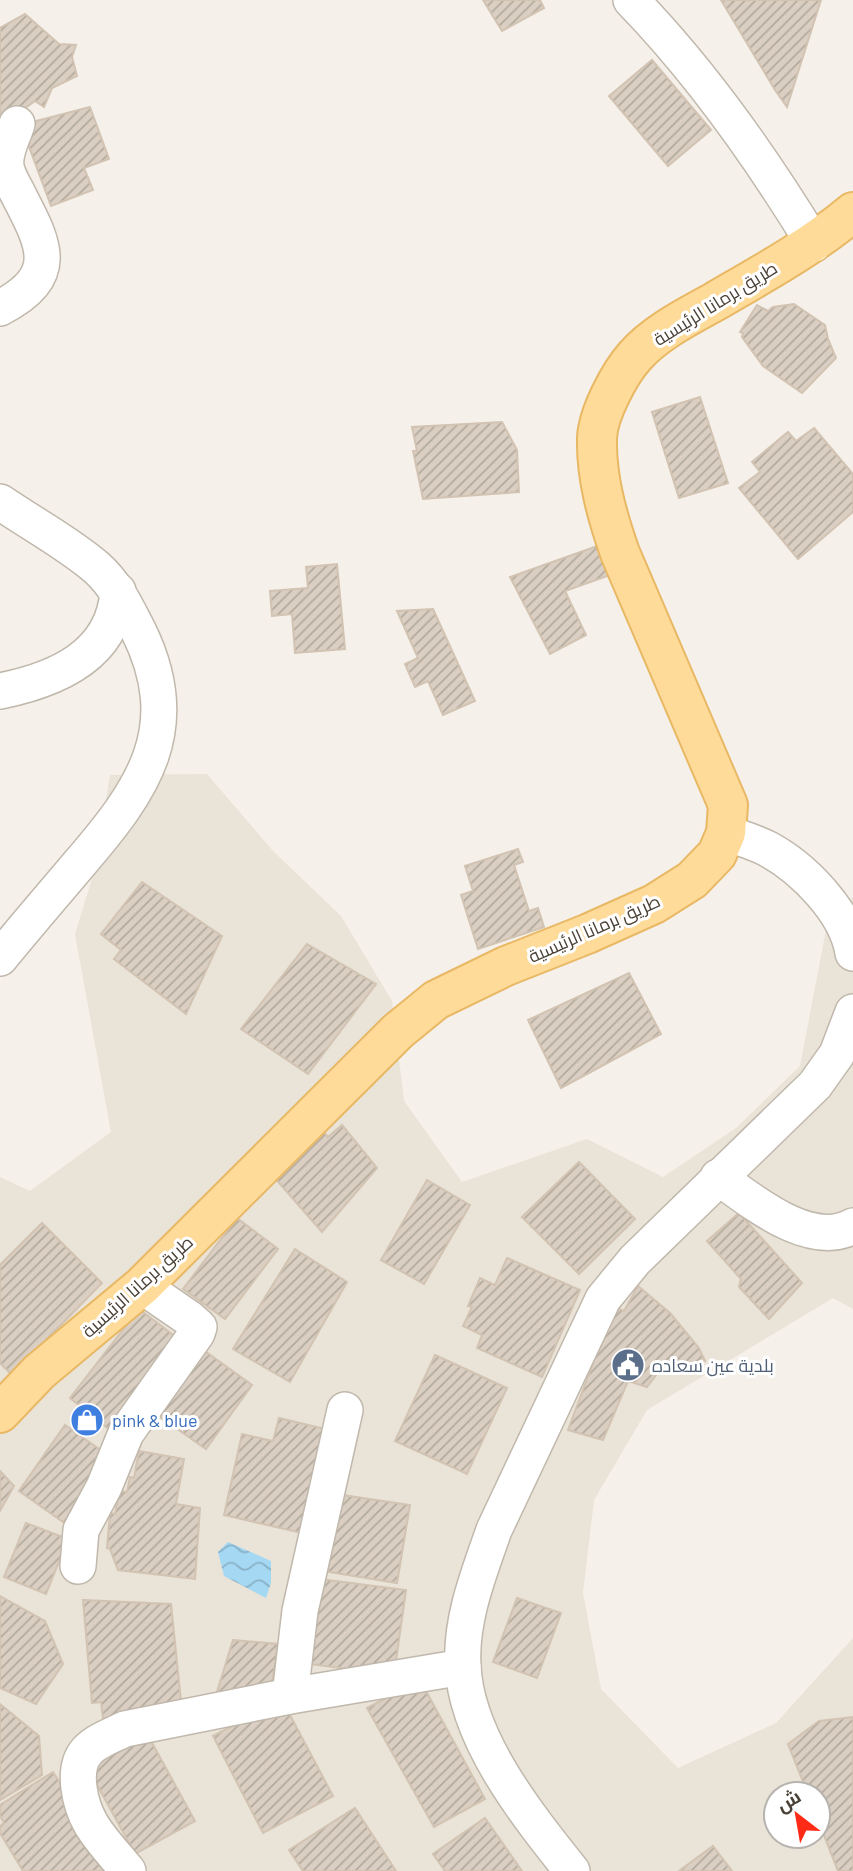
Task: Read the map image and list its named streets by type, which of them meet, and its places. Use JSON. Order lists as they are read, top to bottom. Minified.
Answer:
{"streets":{"main road":["طريق برمانا الرئيسية"]},"places":{"public building":["بلدية عين سعاده"],"shop":["pink & blue"]},"north":"top left"}
